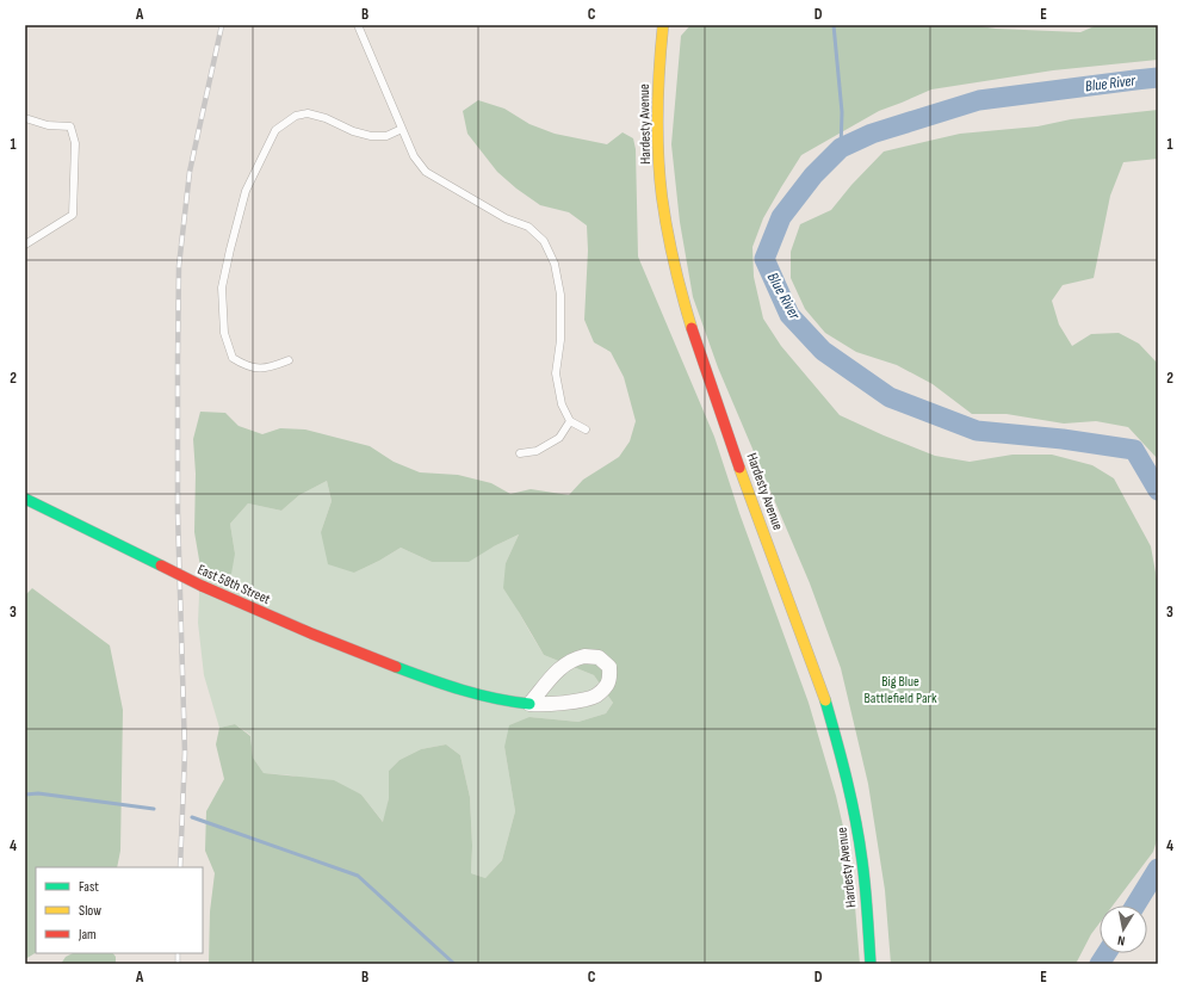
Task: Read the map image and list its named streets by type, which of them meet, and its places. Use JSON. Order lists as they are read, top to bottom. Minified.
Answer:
{"streets":{"main road":["Hardesty Avenue","East 58th Street"]},"water":["Blue River"],"parks":["Big Blue Battlefield Park"],"legend":["Fast","Slow","Jam"],"north":"bottom","grid":{"columns":["A","B","C","D","E"],"rows":["1","2","3","4"]}}
